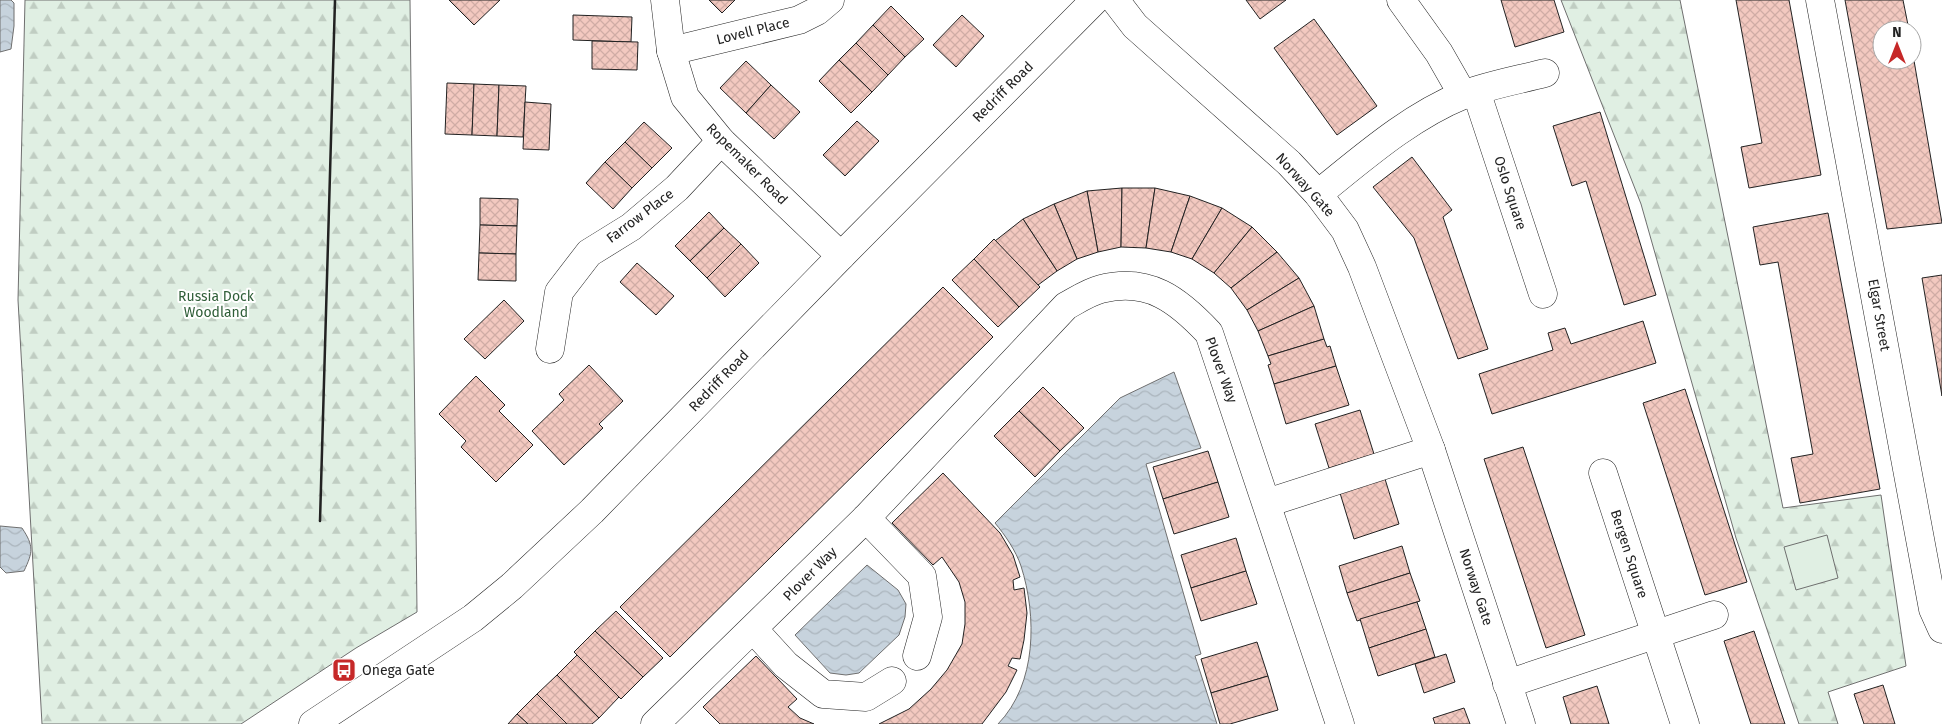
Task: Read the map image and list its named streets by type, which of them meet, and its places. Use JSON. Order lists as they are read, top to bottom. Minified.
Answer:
{"streets":{"street":["Lovell Place","Redriff Road","Ropemaker Road","Norway Gate","Oslo Square","Farrow Place","Elgar Street","Plover Way","Bergen Square"]},"crossings":[["Lovell Place","Ropemaker Road"],["Redriff Road","Ropemaker Road"],["Ropemaker Road","Farrow Place"]],"parks":["Russia Dock Woodland"],"places":{"bus stop":["Onega Gate"]},"north":"top"}
